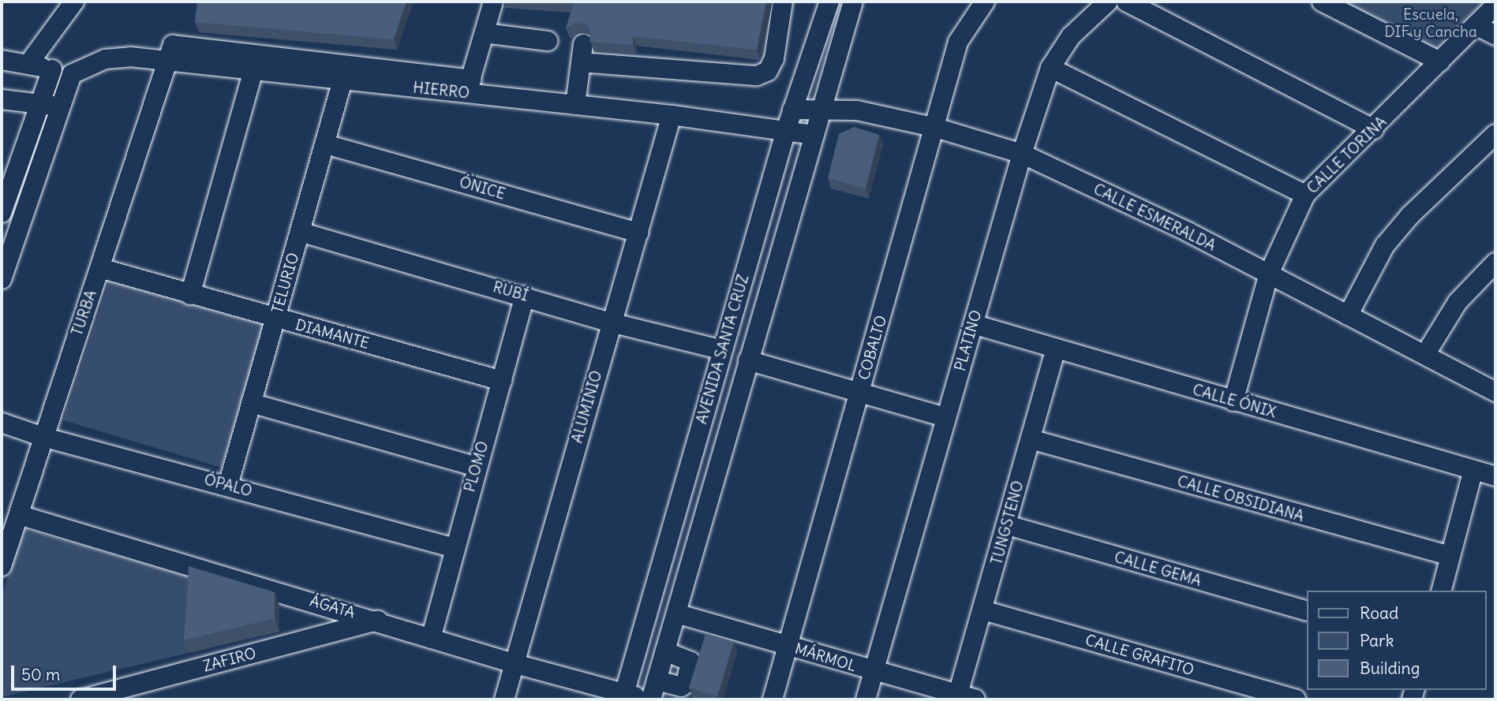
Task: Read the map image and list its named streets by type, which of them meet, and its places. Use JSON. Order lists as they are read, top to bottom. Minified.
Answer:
{"streets":{"street":["HIERRO","CALLE TORINA","ÓNICE","CALLE ESMERALDA","TELURIO","RUBÍ","TURBA","DIAMANTE","PLATINO","COBALTO","AVENIDA SANTA CRUZ","CALLE ÓNIX","ALUMINIO","PLOMO","ÓPALO","CALLE OBSIDIANA","TUNGSTENO","CALLE GEMA","ÁGATA","CALLE GRAFITO","MÁRMOL","ZAFIRO"]},"crossings":[["HIERRO","TELURIO"],["HIERRO","TURBA"],["HIERRO","AVENIDA SANTA CRUZ"],["HIERRO","ALUMINIO"],["CALLE TORINA","CALLE ESMERALDA"],["CALLE TORINA","CALLE ÓNIX"],["ÓNICE","TELURIO"],["ÓNICE","ALUMINIO"],["CALLE ESMERALDA","PLATINO"],["CALLE ESMERALDA","COBALTO"],["CALLE ESMERALDA","AVENIDA SANTA CRUZ"],["TELURIO","RUBÍ"],["TELURIO","DIAMANTE"],["TELURIO","ÓPALO"],["RUBÍ","AVENIDA SANTA CRUZ"],["RUBÍ","ALUMINIO"],["RUBÍ","PLOMO"],["TURBA","DIAMANTE"],["TURBA","ÓPALO"],["TURBA","ÁGATA"],["DIAMANTE","PLOMO"],["PLATINO","CALLE ÓNIX"],["PLATINO","MÁRMOL"],["COBALTO","MÁRMOL"],["AVENIDA SANTA CRUZ","ÁGATA"],["AVENIDA SANTA CRUZ","MÁRMOL"],["CALLE ÓNIX","TUNGSTENO"],["ALUMINIO","ÁGATA"],["PLOMO","ÓPALO"],["PLOMO","ÁGATA"],["CALLE OBSIDIANA","TUNGSTENO"],["TUNGSTENO","CALLE GEMA"],["TUNGSTENO","CALLE GRAFITO"],["TUNGSTENO","MÁRMOL"],["ÁGATA","ZAFIRO"]],"parks":["Escuela, DIF y Cancha"],"legend":["Road","Park","Building"],"scale_bar":"50 m"}
